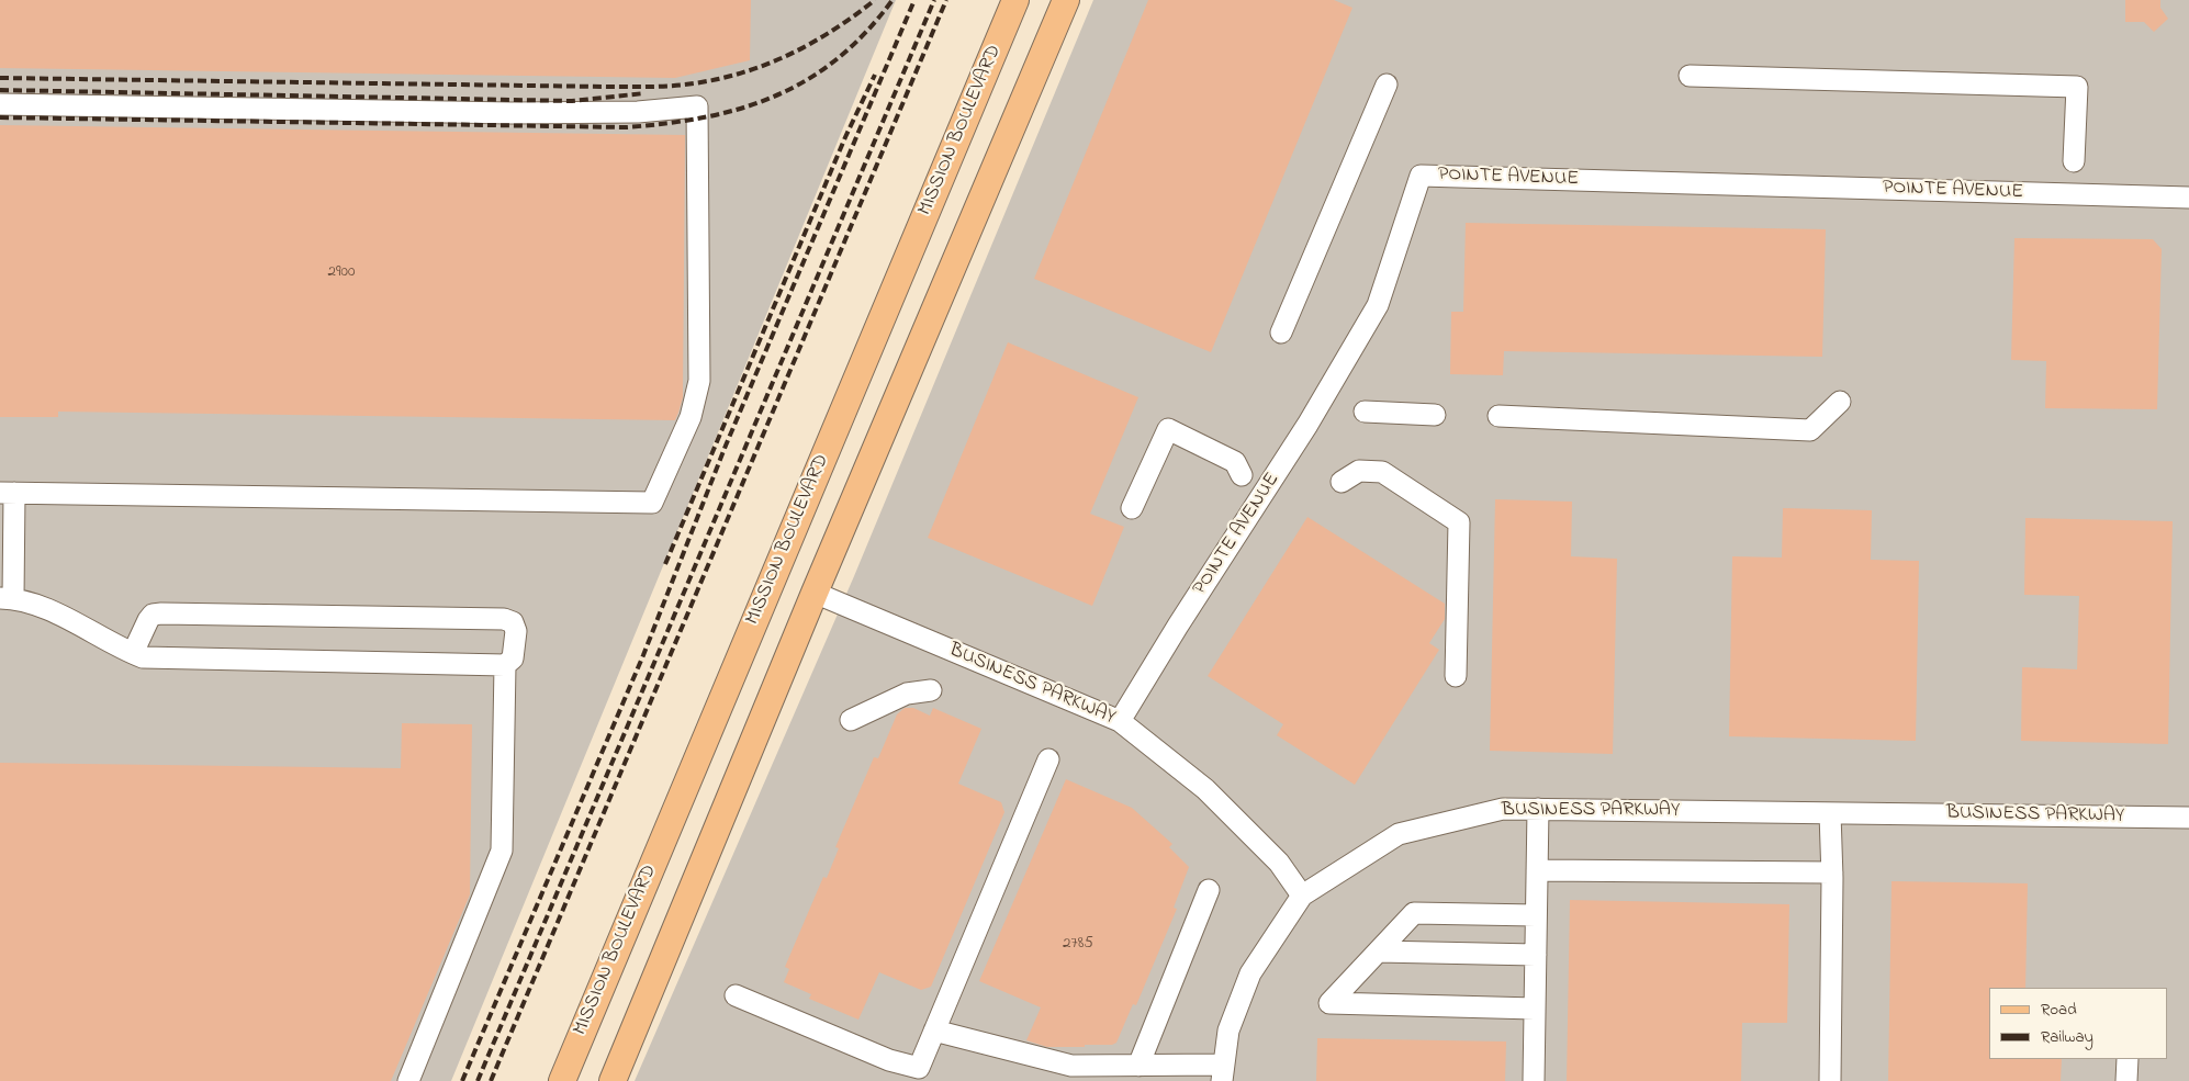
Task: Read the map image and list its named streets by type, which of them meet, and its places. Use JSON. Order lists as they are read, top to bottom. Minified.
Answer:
{"streets":{"main road":["MISSION BOULEVARD"],"street":["POINTE AVENUE","BUSINESS PARKWAY"]},"crossings":[["POINTE AVENUE","BUSINESS PARKWAY"]],"house_numbers":["2900","2785"],"legend":["Road","Railway"]}
